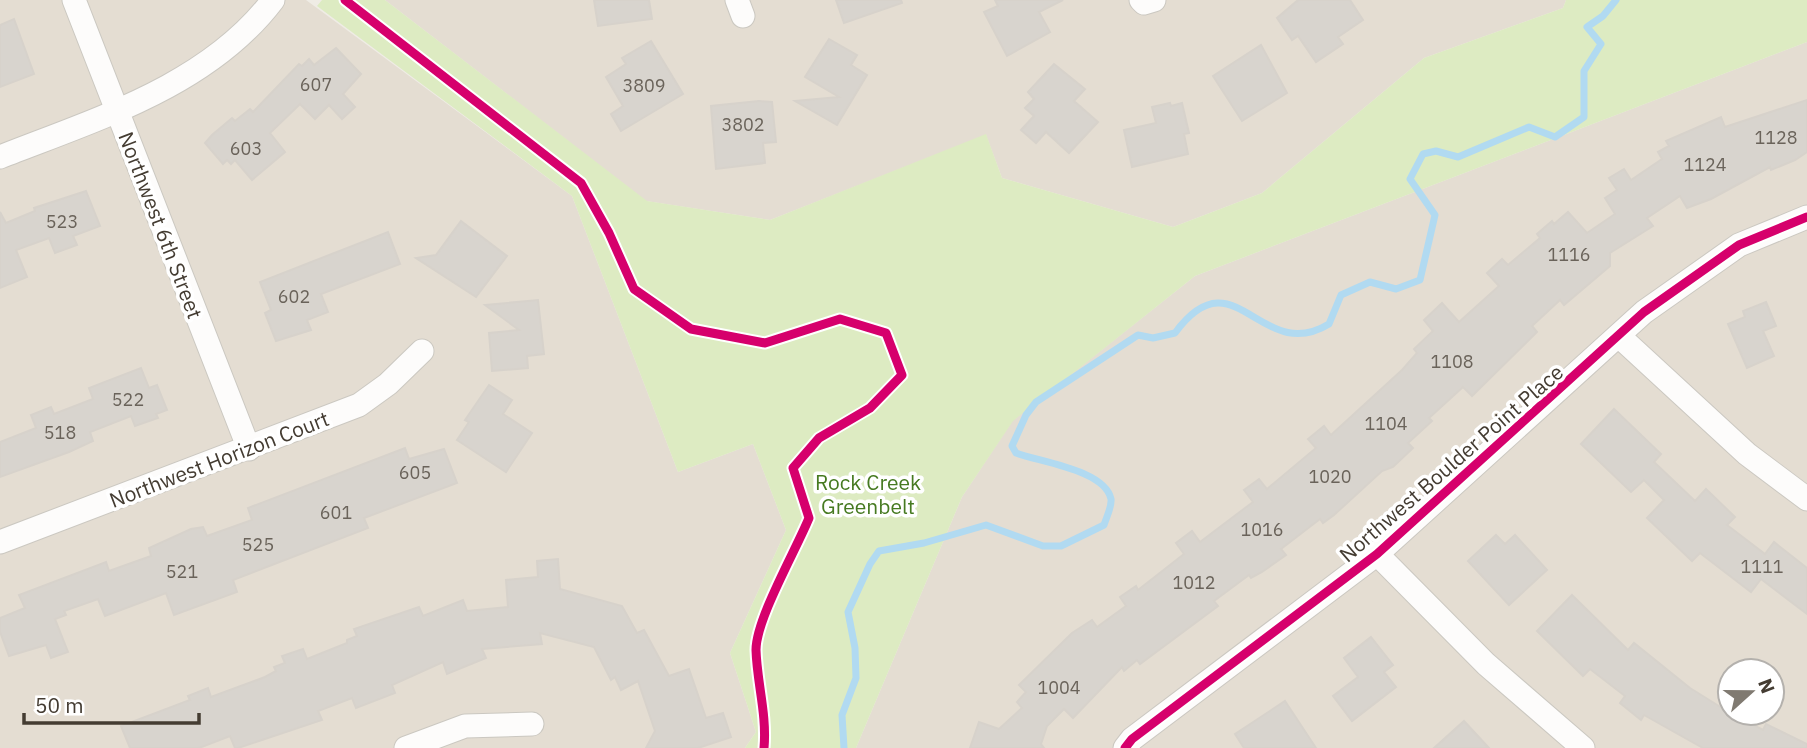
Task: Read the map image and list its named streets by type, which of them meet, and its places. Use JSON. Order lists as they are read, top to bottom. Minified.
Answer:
{"streets":{"street":["Northwest 6th Street","Northwest Horizon Court","Northwest Boulder Point Place"]},"crossings":[["Northwest 6th Street","Northwest Horizon Court"]],"parks":["Rock Creek Greenbelt"],"house_numbers":["607","3809","3802","1128","603","1124","523","1116","602","1108","522","1104","518","605","1020","601","1016","525","1111","521","1012","1004"],"scale_bar":"50 m","north":"right"}
